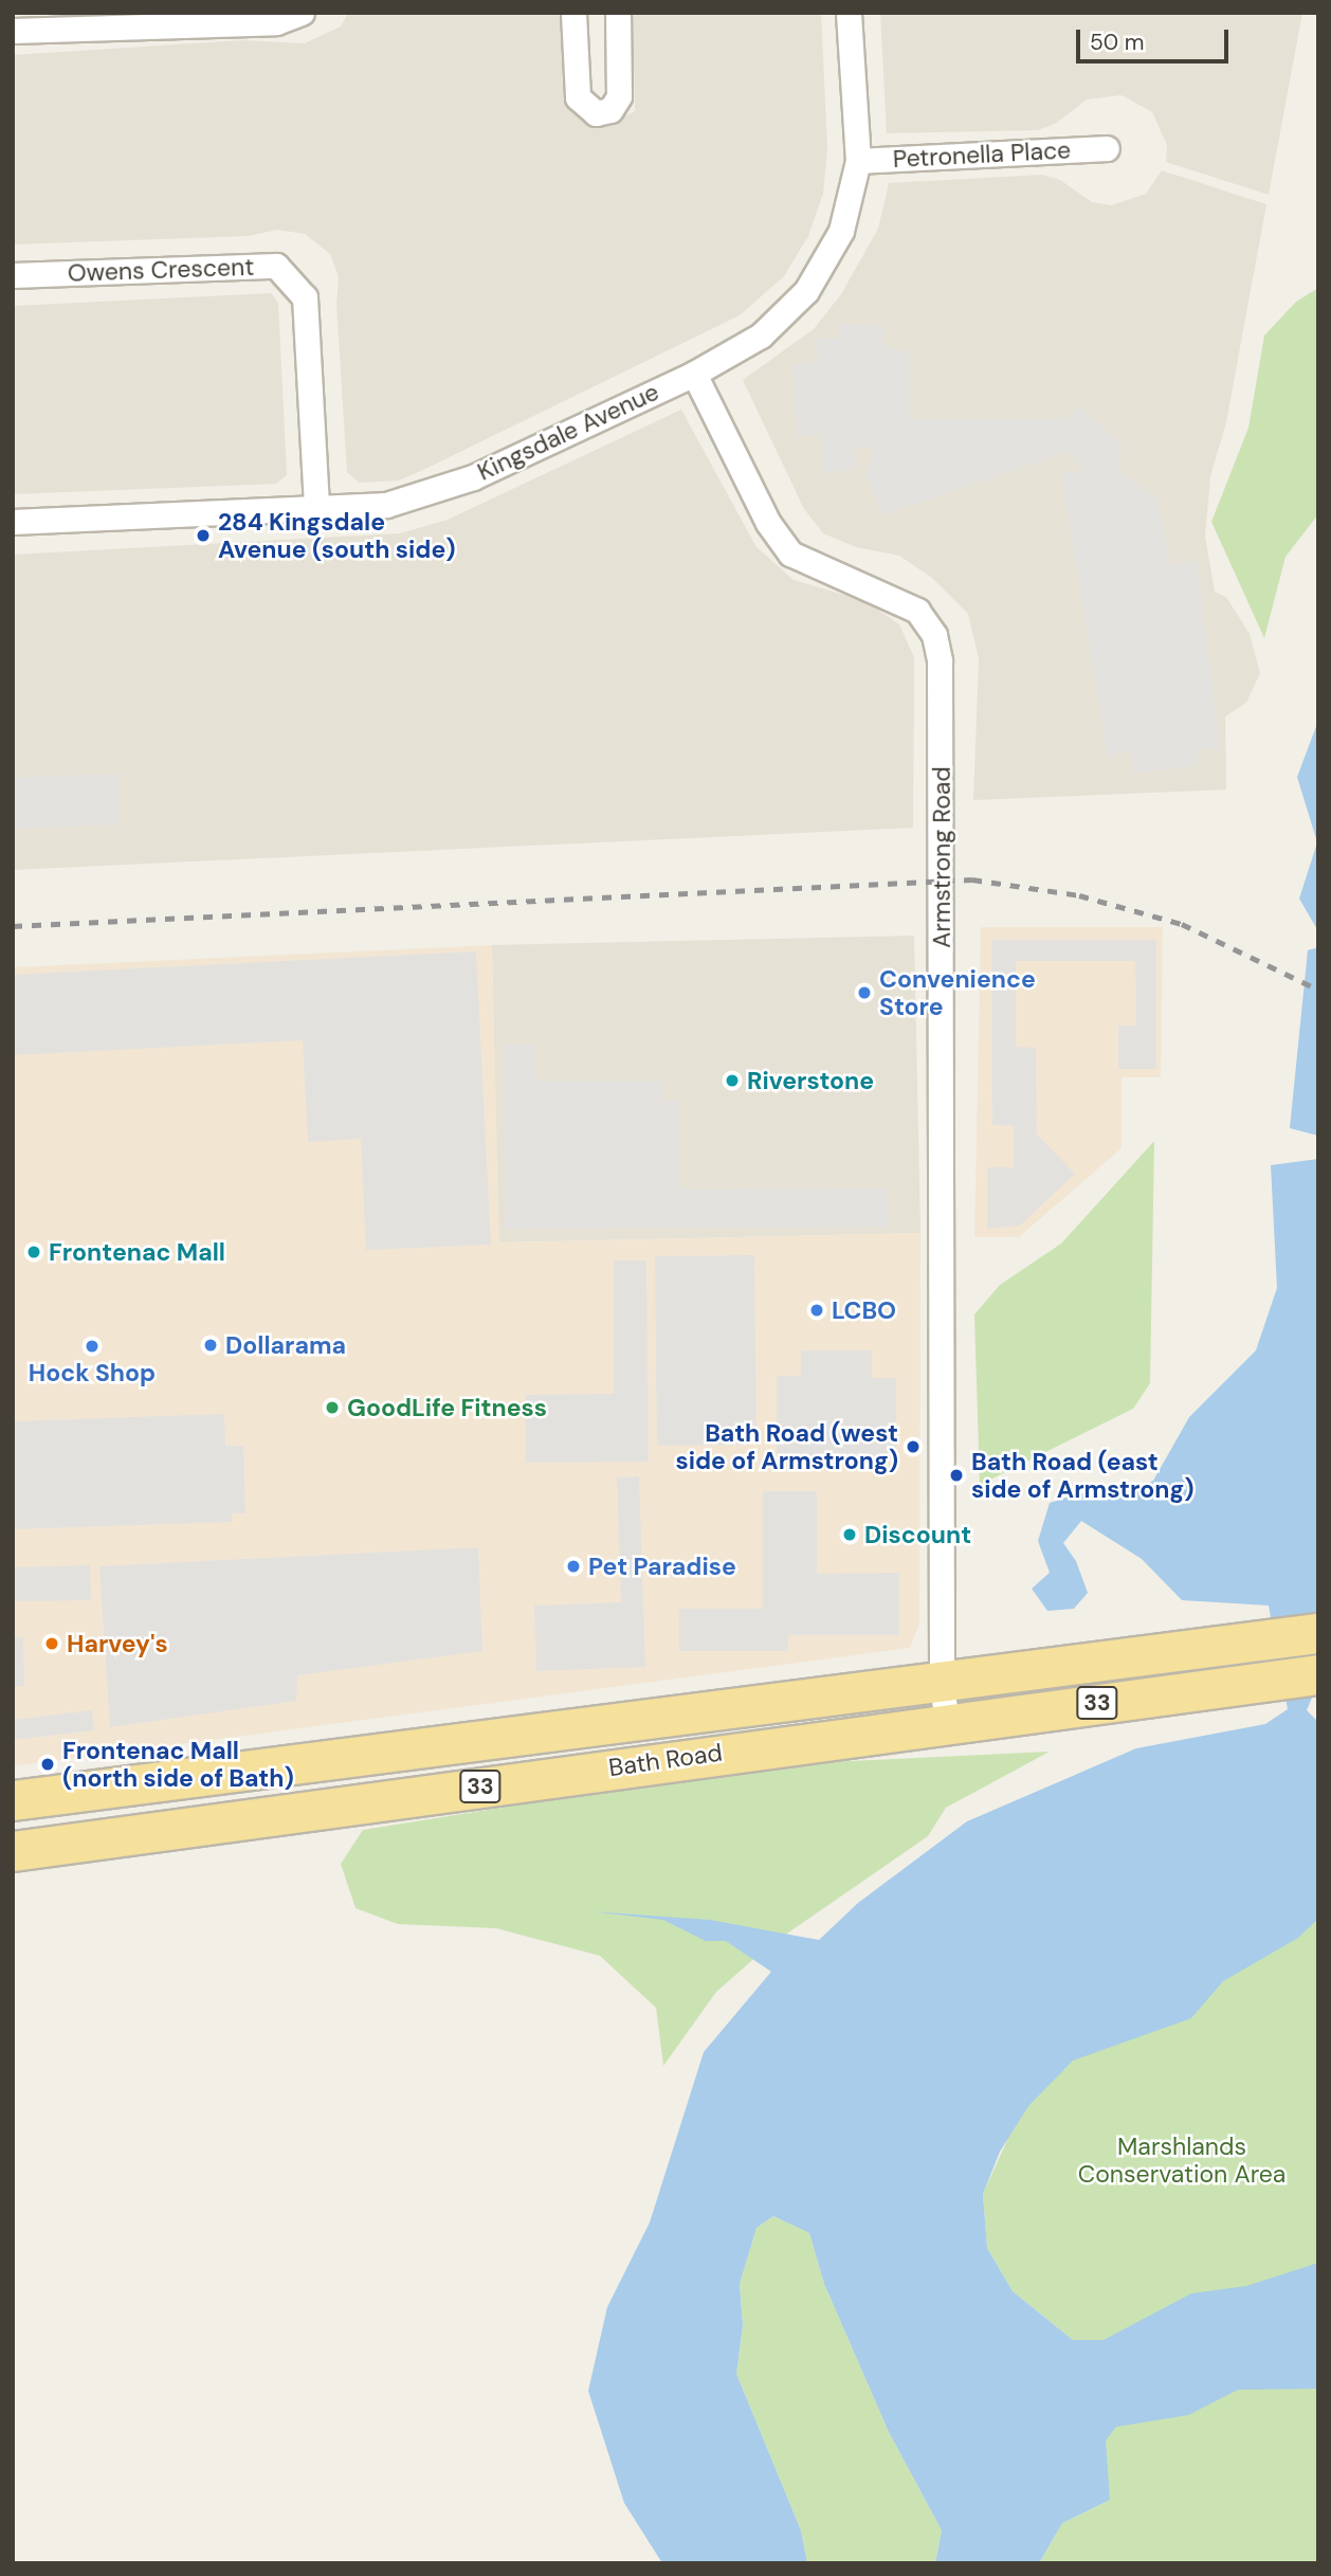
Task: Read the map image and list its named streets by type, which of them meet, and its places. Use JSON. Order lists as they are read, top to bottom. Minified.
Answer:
{"streets":{"main road":["33","Bath Road"],"street":["Petronella Place","Owens Crescent","Kingsdale Avenue","Armstrong Road"]},"crossings":[["Petronella Place","Kingsdale Avenue"],["Owens Crescent","Kingsdale Avenue"],["Kingsdale Avenue","Armstrong Road"],["Armstrong Road","Bath Road"]],"parks":["Marshlands Conservation Area"],"places":["284 Kingsdale Avenue (south side)","Convenience Store","Riverstone","Frontenac Mall","LCBO","Dollarama","Hock Shop","GoodLife Fitness","Bath Road (west side of Armstrong)","Bath Road (east side of Armstrong)","Discount","Pet Paradise","Harvey's","Frontenac Mall (north side of Bath)"],"scale_bar":"50 m"}
